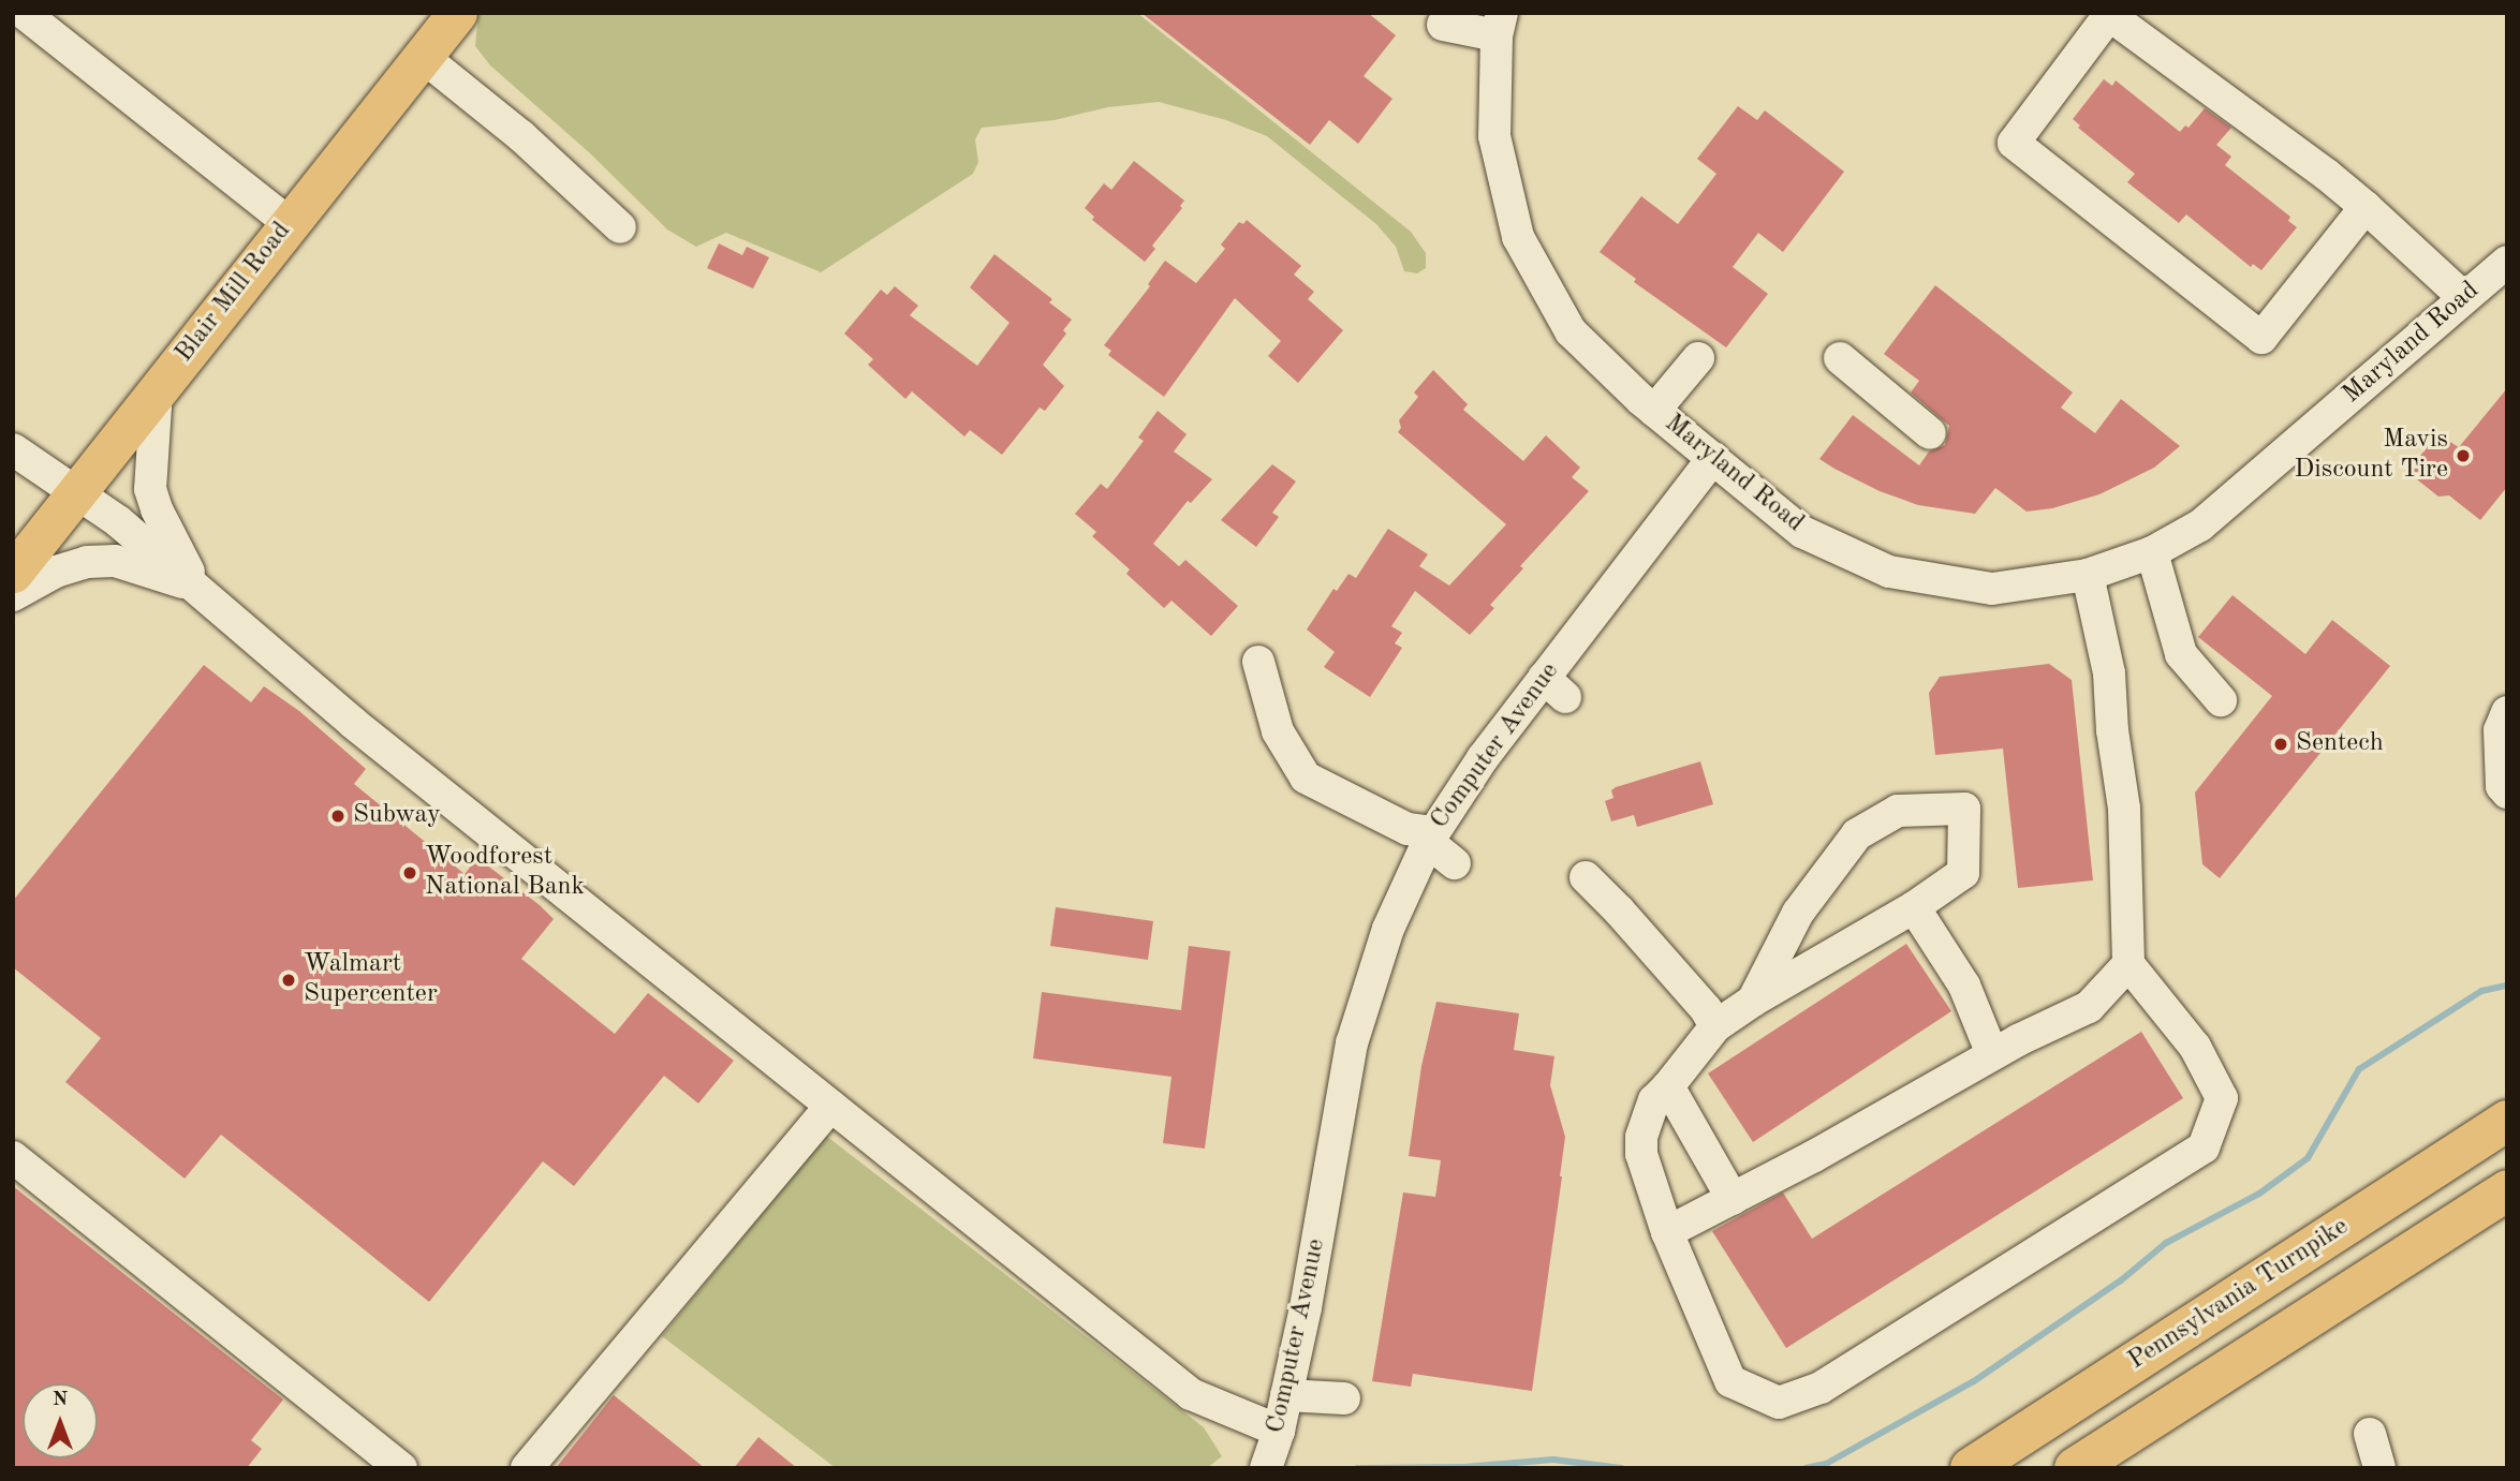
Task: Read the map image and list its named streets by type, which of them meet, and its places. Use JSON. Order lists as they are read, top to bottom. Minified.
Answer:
{"streets":{"highway":["Pennsylvania Turnpike"],"main road":["Blair Mill Road"],"street":["Maryland Road","Computer Avenue"]},"crossings":[["Maryland Road","Computer Avenue"]],"places":["Mavis Discount Tire","Sentech","Subway","Woodforest National Bank","Walmart Supercenter"],"north":"top"}
